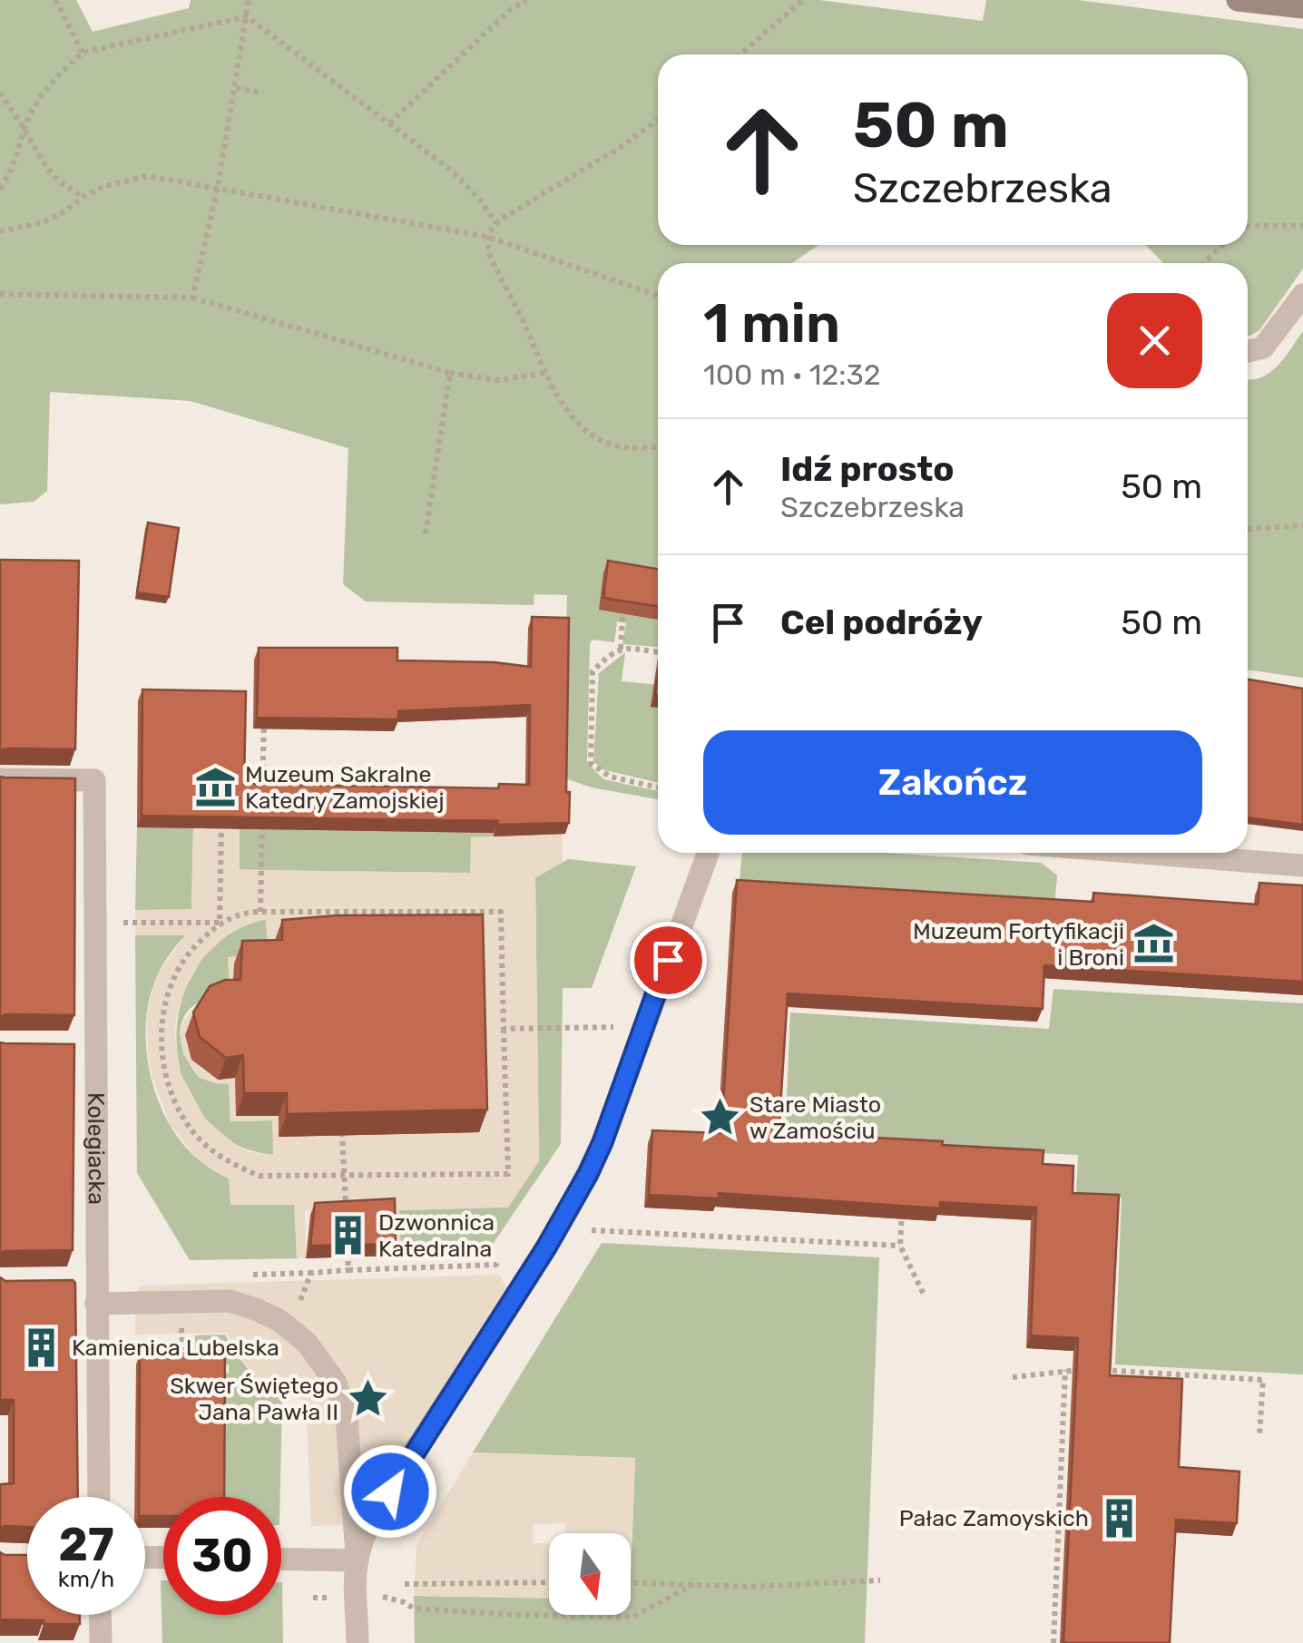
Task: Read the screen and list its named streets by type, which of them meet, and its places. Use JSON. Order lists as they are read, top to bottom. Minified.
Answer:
{"streets":{"street":["Kolegiacka"]},"places":{"museum":["Muzeum Sakralne Katedry Zamojskiej","Muzeum Fortyfikacji i Broni"],"place":["Stare Miasto w Zamościu","Skwer Świętego Jana Pawła II"],"building":["Dzwonnica Katedralna","Kamienica Lubelska","Pałac Zamoyskich"]},"north":"bottom","page":{"turn":["50 m","Szczebrzeska"],"heading":["1 min","100 m · 12:32"],"list":[{"name":"Idź prosto","note":"Szczebrzeska","value":"50 m"},{"name":"Cel podróży","value":"50 m"}],"buttons":"Zakończ","speed":"27 km/h","limit":"30"}}
